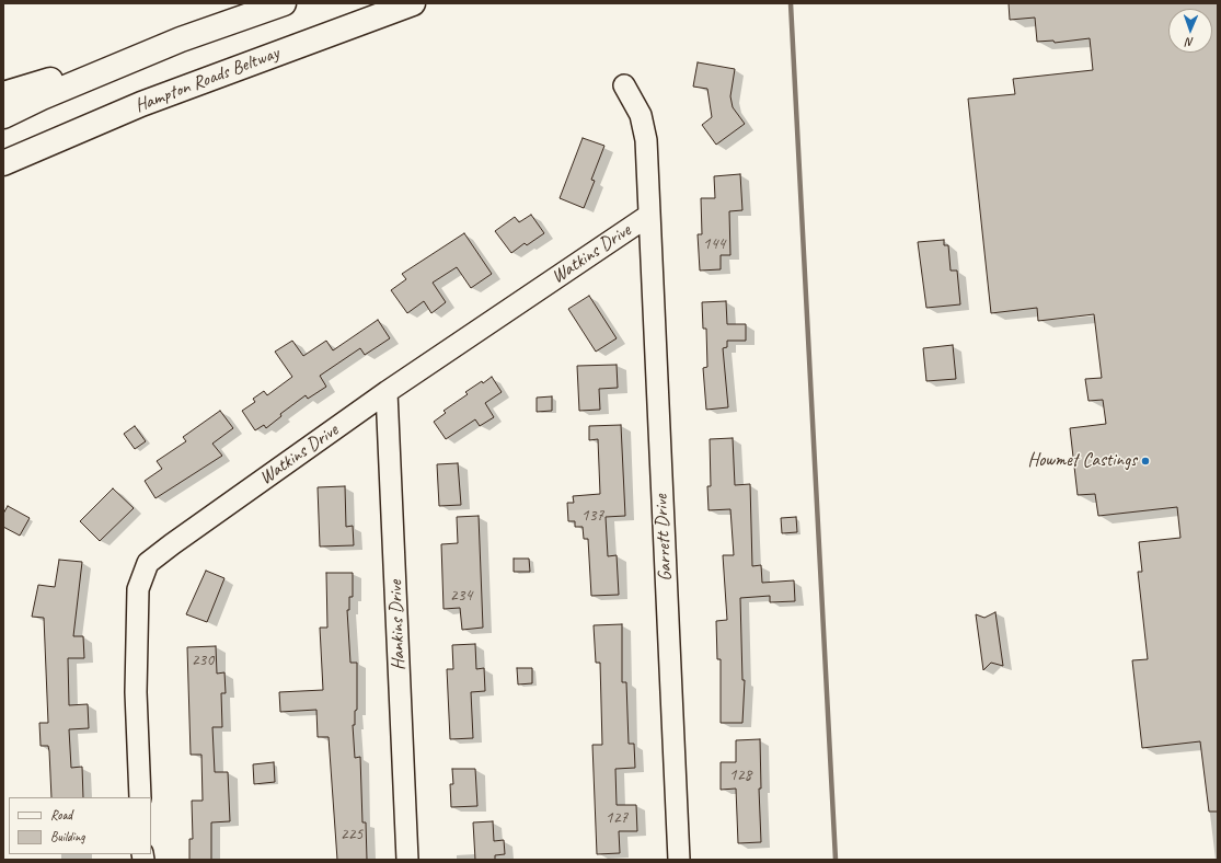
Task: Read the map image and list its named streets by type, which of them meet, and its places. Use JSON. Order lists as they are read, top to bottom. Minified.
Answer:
{"streets":{"highway":["Hampton Roads Beltway"],"street":["Watkins Drive","Garrett Drive","Hankins Drive"]},"crossings":[["Watkins Drive","Garrett Drive"],["Watkins Drive","Hankins Drive"]],"places":["Howmet Castings"],"house_numbers":["144","137","234","230","128","127","225"],"legend":["Road","Building"],"north":"bottom"}
